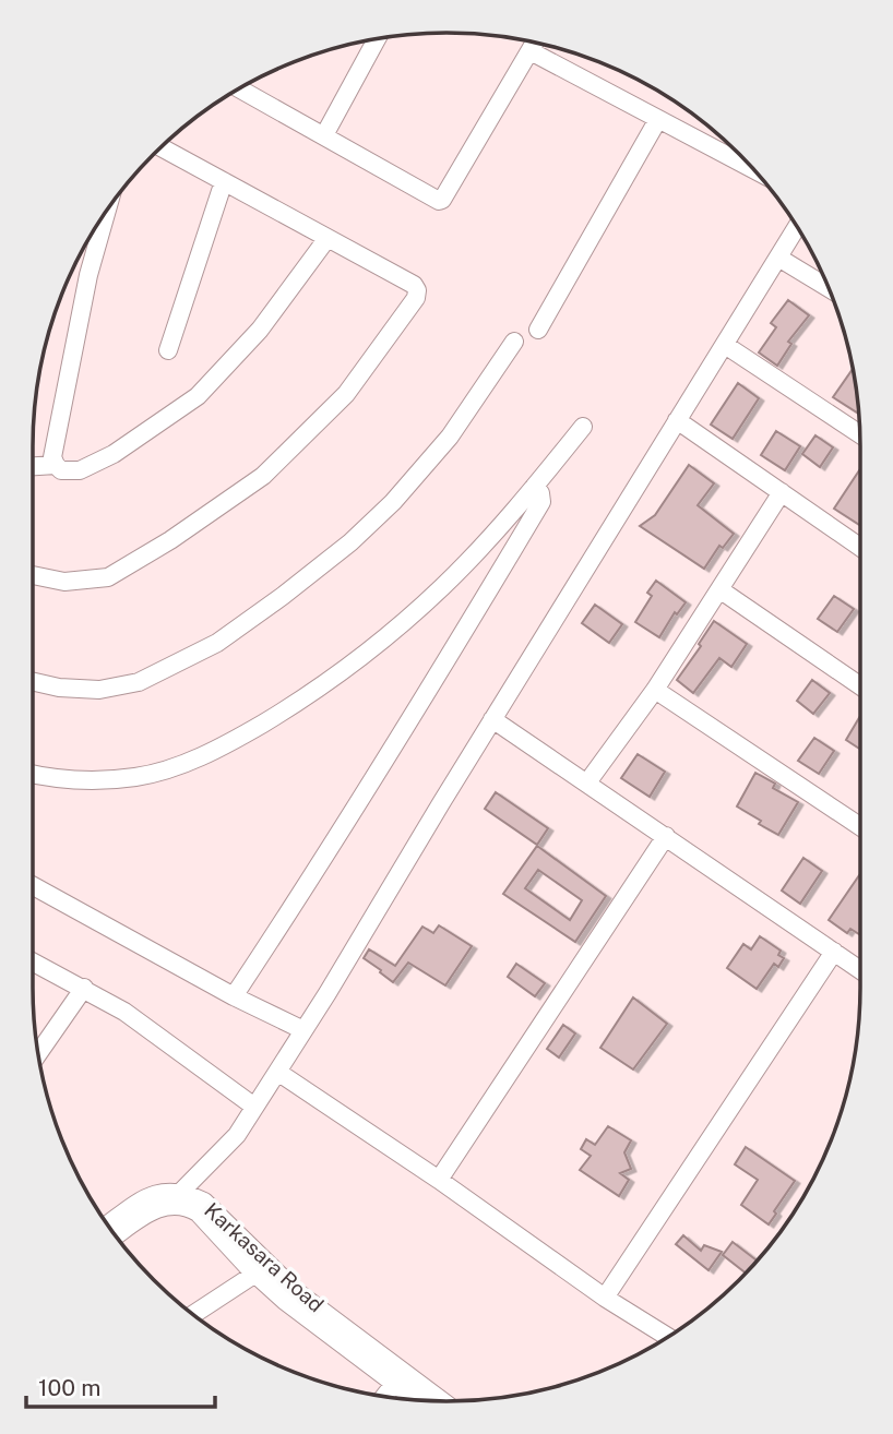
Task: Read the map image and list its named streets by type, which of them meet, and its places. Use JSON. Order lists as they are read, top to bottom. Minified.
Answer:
{"streets":{"street":["Karkasara Road"]},"scale_bar":"100 m"}
